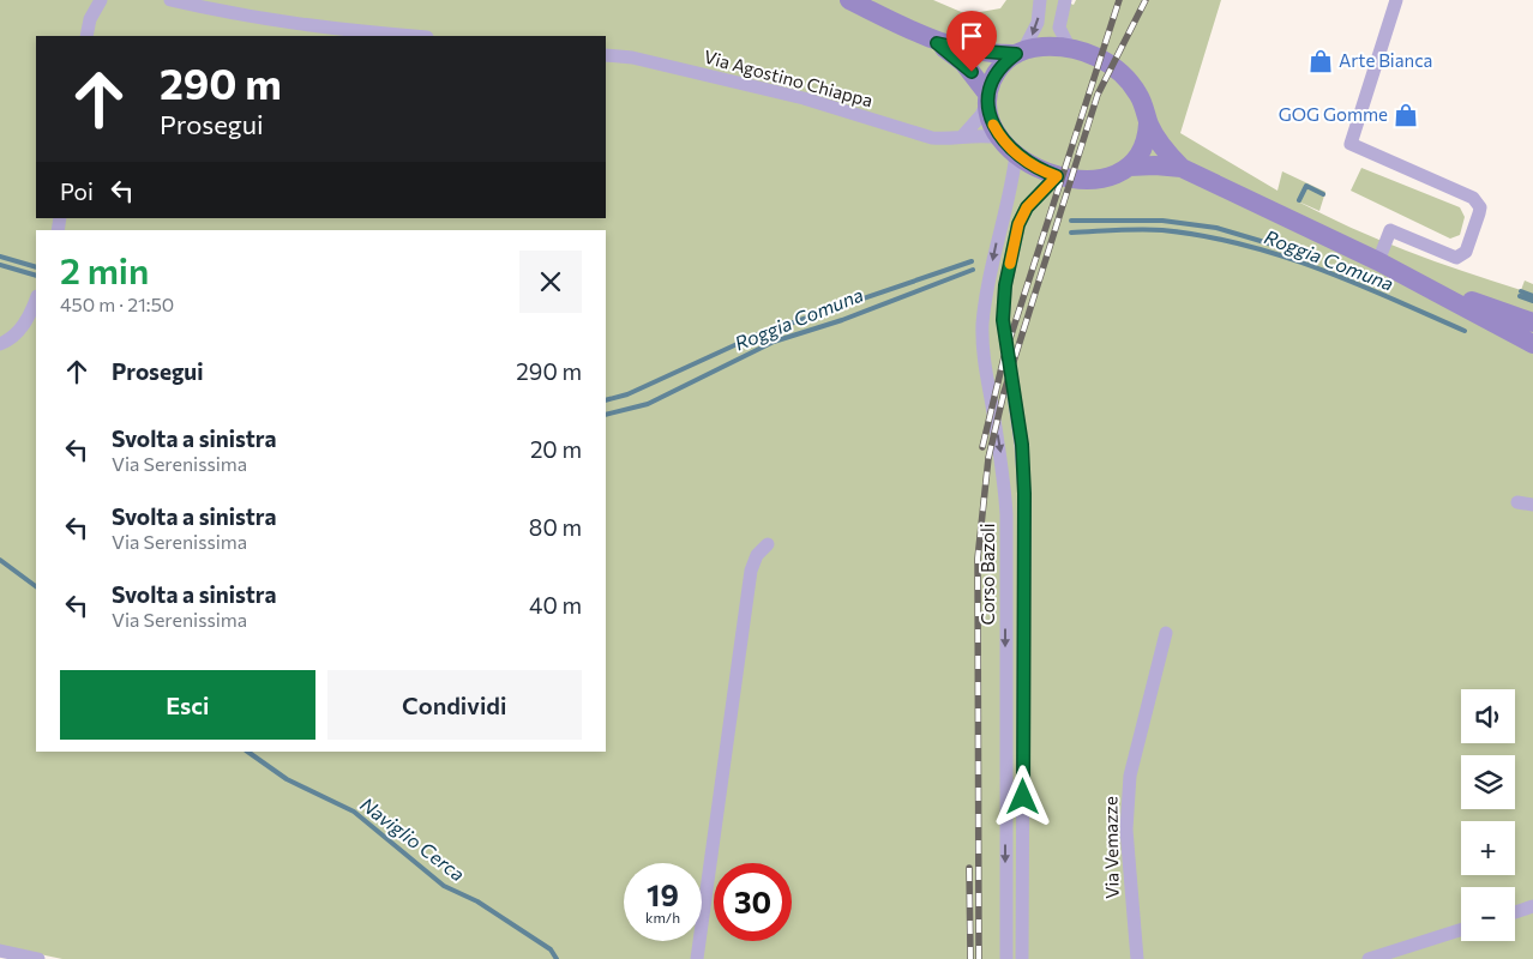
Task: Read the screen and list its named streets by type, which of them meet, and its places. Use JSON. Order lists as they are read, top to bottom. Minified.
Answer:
{"streets":{"street":["Via Agostino Chiappa","Corso Bazoli","Via Vemazze"]},"crossings":[["Via Agostino Chiappa","Corso Bazoli"]],"water":["Roggia Comuna","Naviglio Cerca"],"places":{"shop":["Arte Bianca","GOG Gomme"]},"page":{"turn":["290 m","Prosegui"],"then":"Poi","heading":["2 min","450 m · 21:50"],"list":[{"name":"Prosegui","value":"290 m"},{"name":"Svolta a sinistra","note":"Via Serenissima","value":"20 m"},{"name":"Svolta a sinistra","note":"Via Serenissima","value":"80 m"},{"name":"Svolta a sinistra","note":"Via Serenissima","value":"40 m"}],"buttons":["Esci","Condividi"],"map_buttons":["+","−"],"speed":"19 km/h","limit":"30"}}
